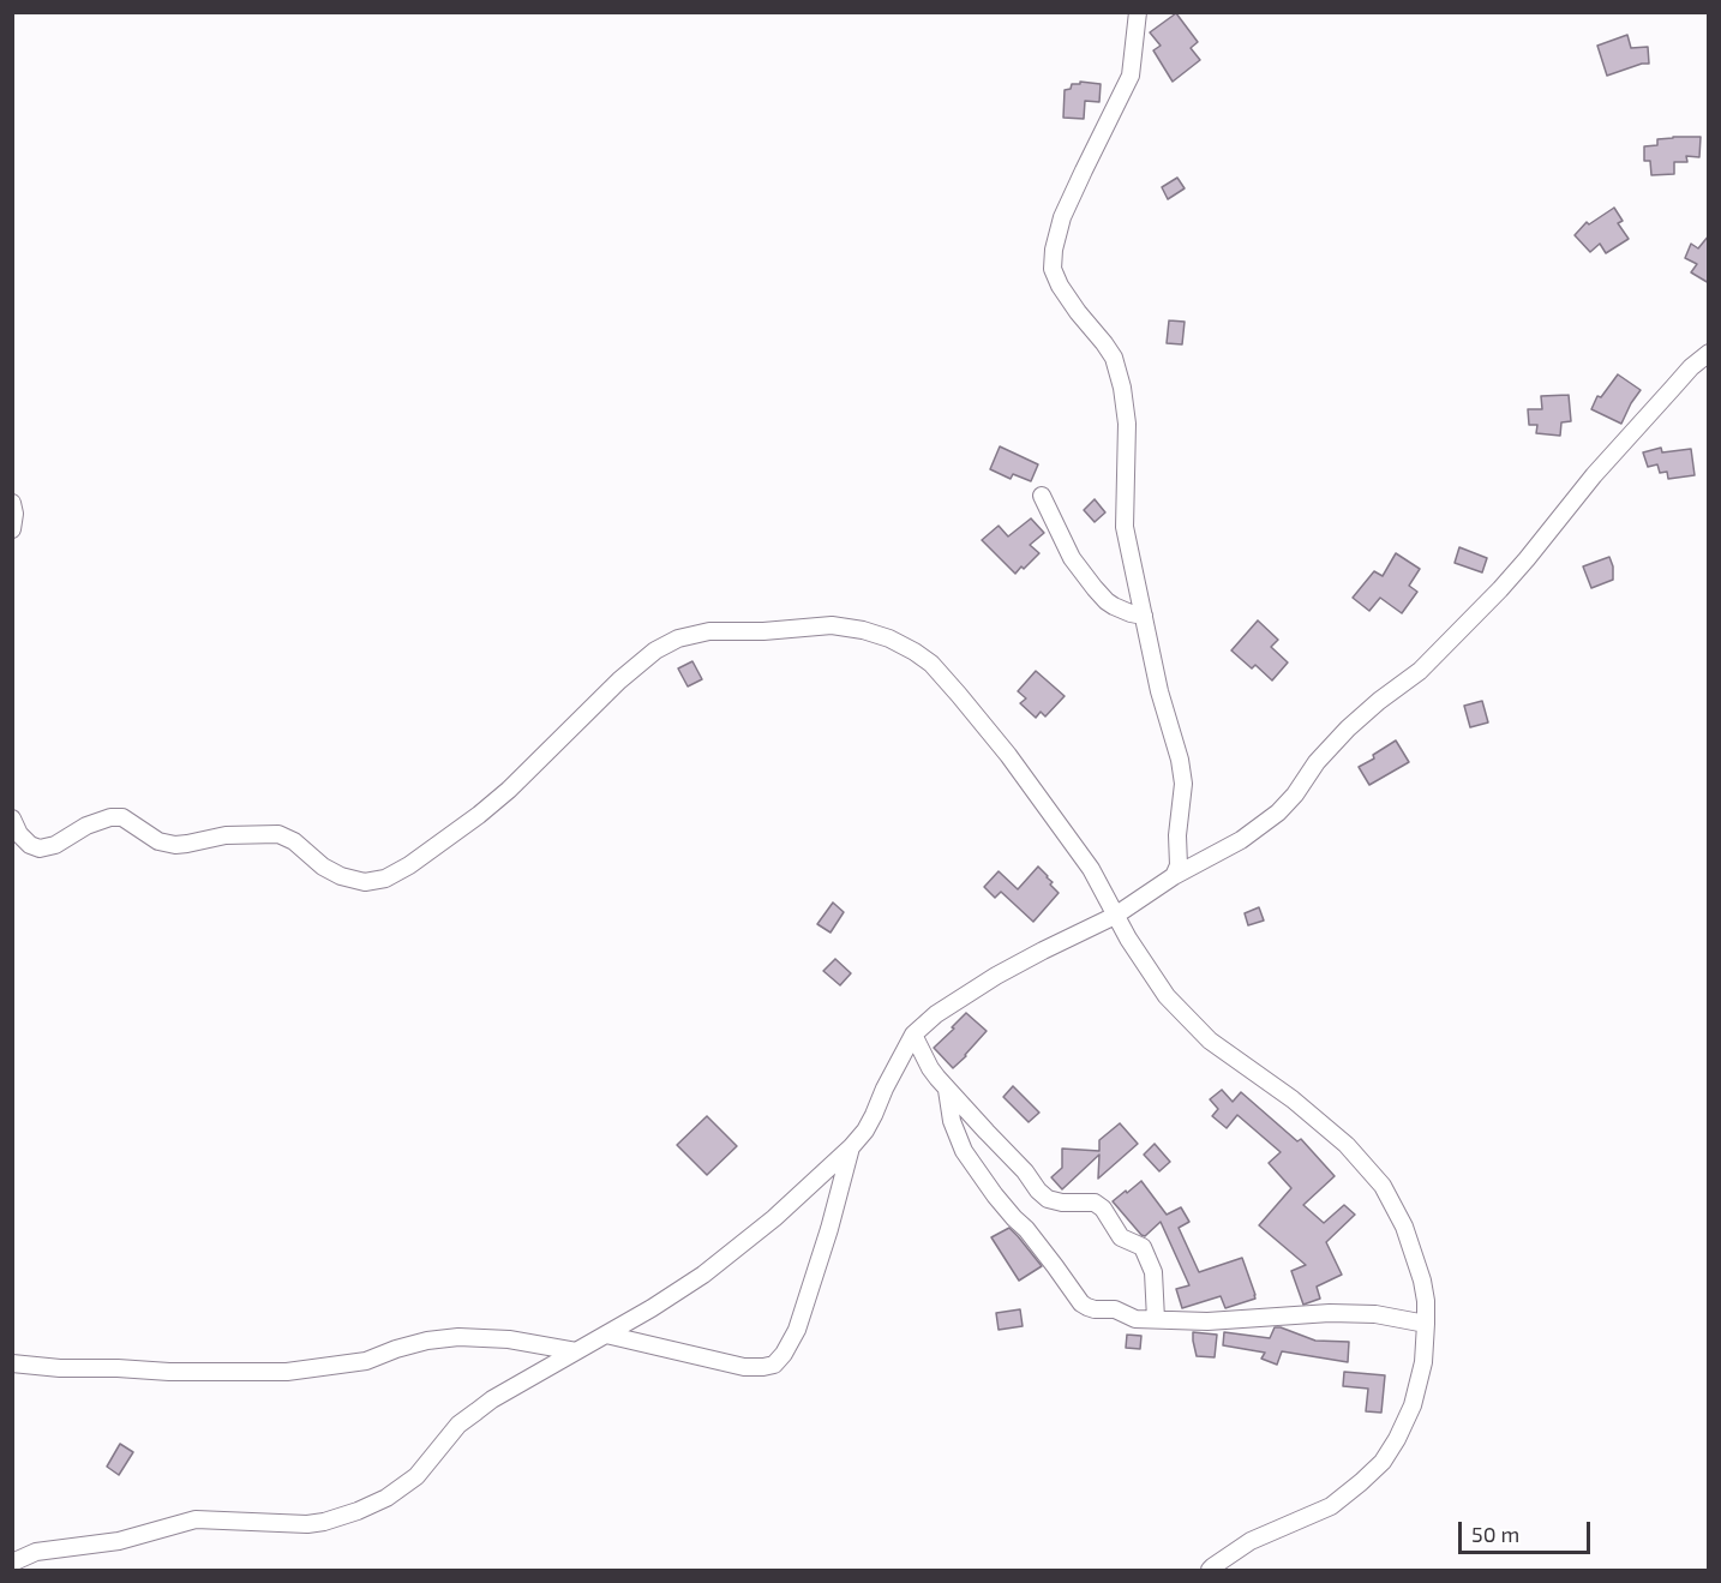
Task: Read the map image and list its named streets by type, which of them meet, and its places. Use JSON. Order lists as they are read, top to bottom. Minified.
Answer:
{"scale_bar":"50 m"}
